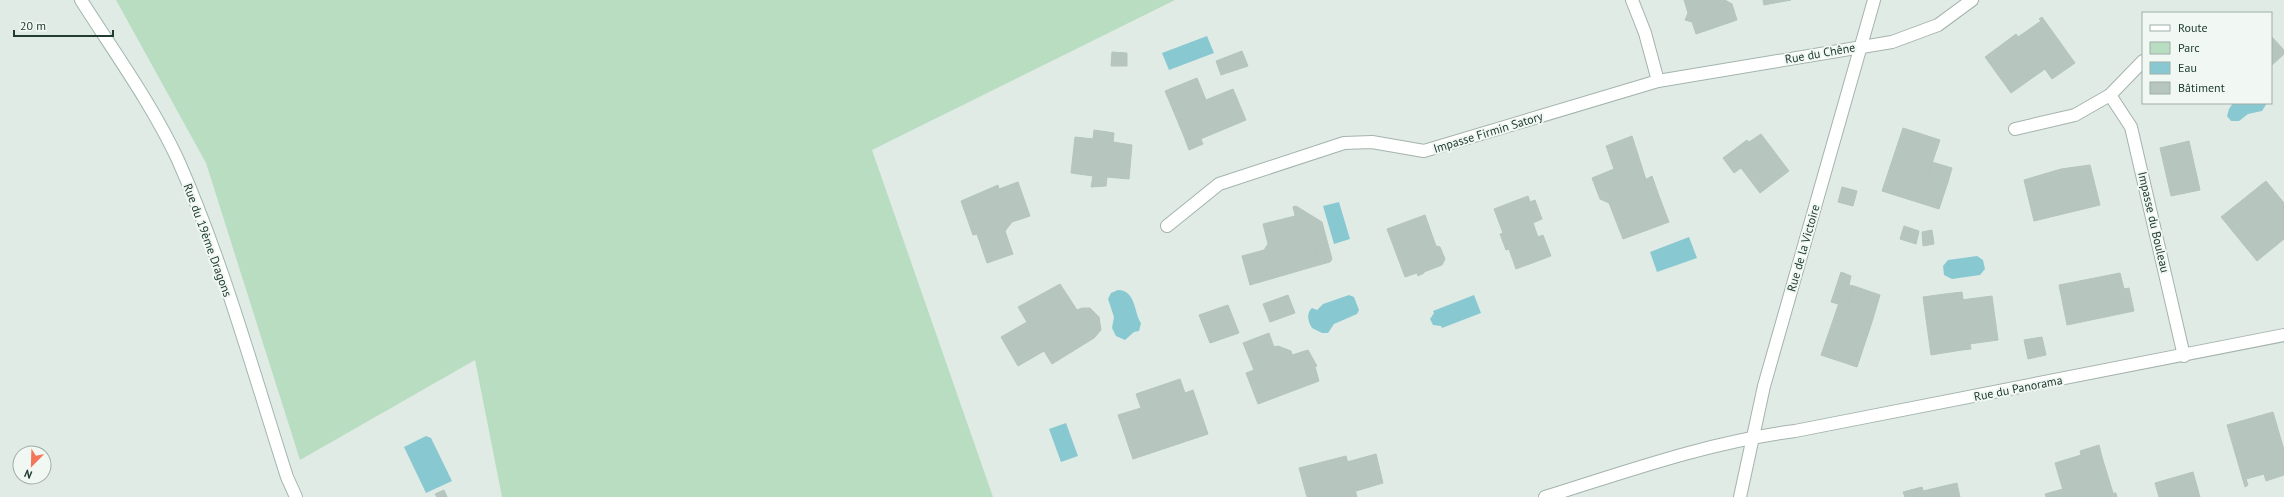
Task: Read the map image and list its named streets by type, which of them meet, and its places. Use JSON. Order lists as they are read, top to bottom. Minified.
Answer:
{"streets":{"street":["Rue du Chêne","Impasse Firmin Satory","Impasse du Bouleau","Rue du 19ème Dragons","Rue de la Victoire","Rue du Panorama"]},"crossings":[["Rue du Chêne","Impasse Firmin Satory"],["Rue du Chêne","Rue de la Victoire"],["Impasse du Bouleau","Rue du Panorama"],["Rue de la Victoire","Rue du Panorama"]],"legend":["Route","Parc","Eau","Bâtiment"],"scale_bar":"20 m","north":"bottom left"}
